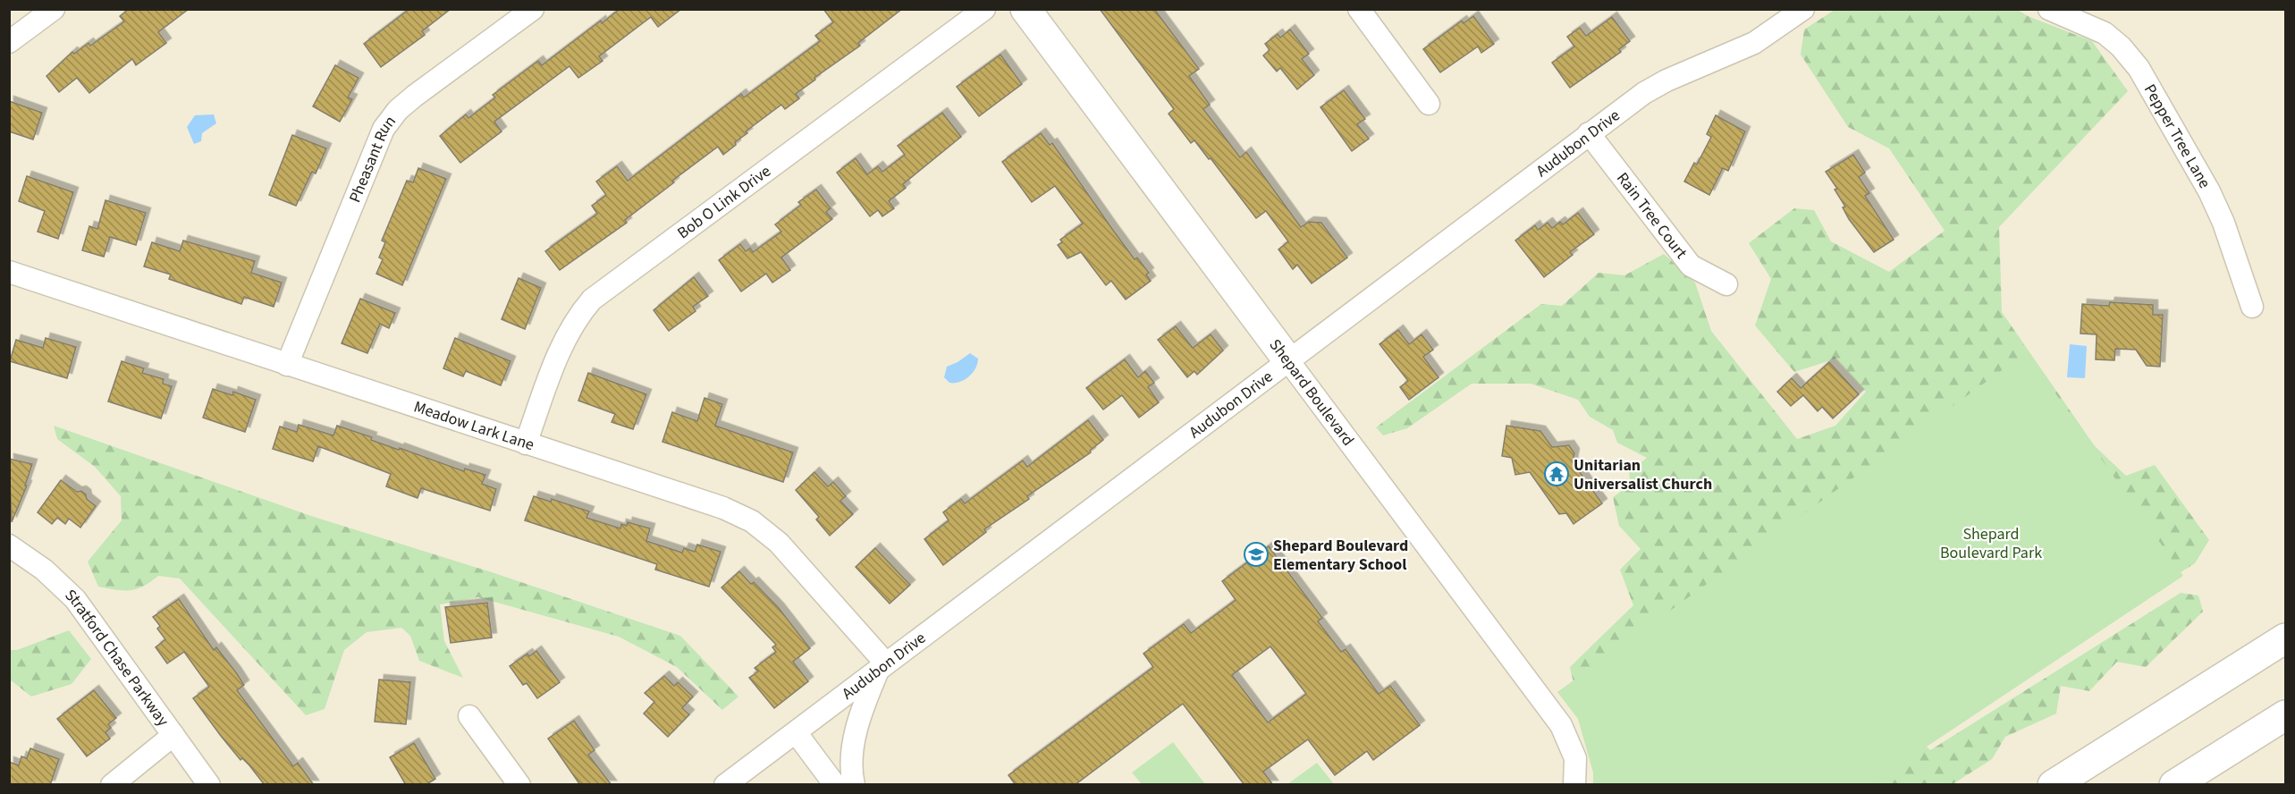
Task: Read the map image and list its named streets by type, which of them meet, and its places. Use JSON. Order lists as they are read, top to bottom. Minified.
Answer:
{"streets":{"main road":["Shepard Boulevard"],"street":["Pepper Tree Lane","Audubon Drive","Pheasant Run","Bob O Link Drive","Rain Tree Court","Meadow Lark Lane","Stratford Chase Parkway"]},"crossings":[["Audubon Drive","Rain Tree Court"],["Audubon Drive","Shepard Boulevard"],["Audubon Drive","Meadow Lark Lane"],["Pheasant Run","Meadow Lark Lane"],["Bob O Link Drive","Meadow Lark Lane"]],"parks":["Shepard Boulevard Park"],"places":{"temple":["Unitarian Universalist Church"],"school or university":["Shepard Boulevard Elementary School"]}}
